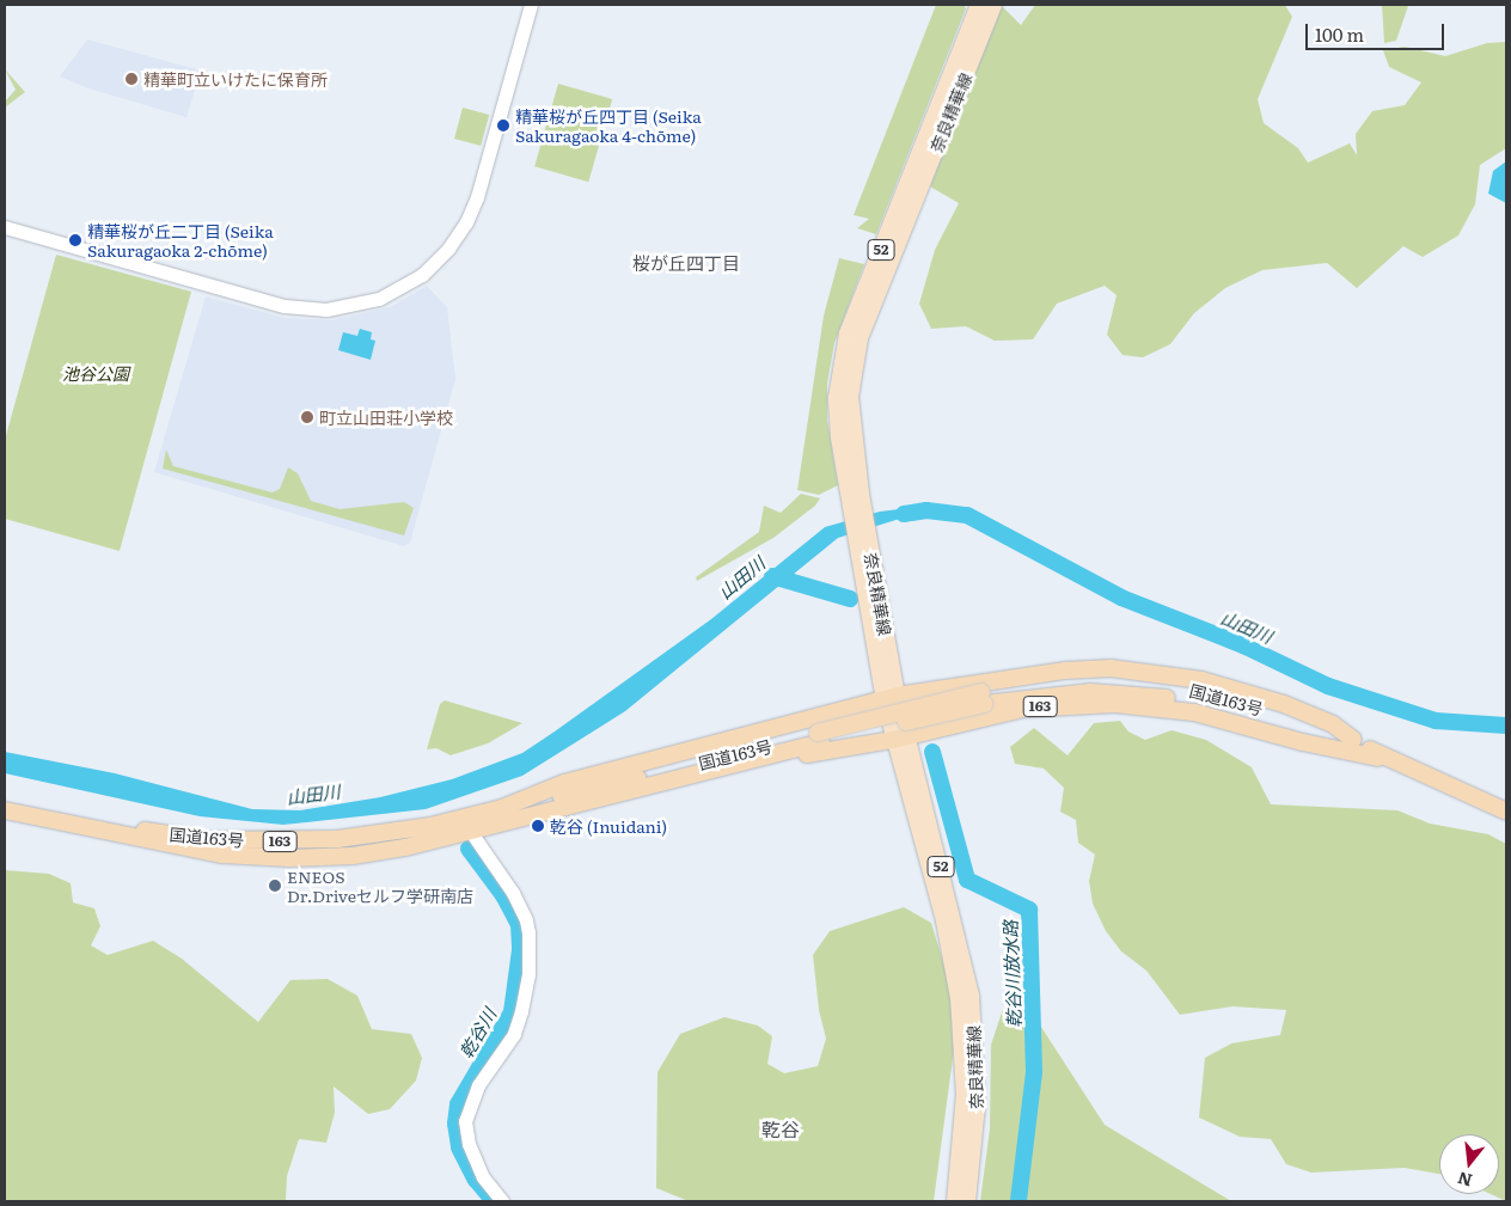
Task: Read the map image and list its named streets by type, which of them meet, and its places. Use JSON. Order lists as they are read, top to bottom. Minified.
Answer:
{"streets":{"highway":["国道163号","163"],"main road":["奈良精華線","52"]},"crossings":[["奈良精華線","163"],["国道163号","163"]],"districts":["桜が丘四丁目","乾谷"],"water":["山田川","乾谷川放水路","乾谷川"],"parks":["池谷公園"],"places":["精華町立いけたに保育所","精華桜が丘四丁目 (Seika Sakuragaoka 4-chōme)","精華桜が丘二丁目 (Seika Sakuragaoka 2-chōme)","町立山田荘小学校","乾谷 (Inuidani)","ENEOS Dr.Driveセルフ学研南店"],"scale_bar":"100 m","north":"bottom"}
